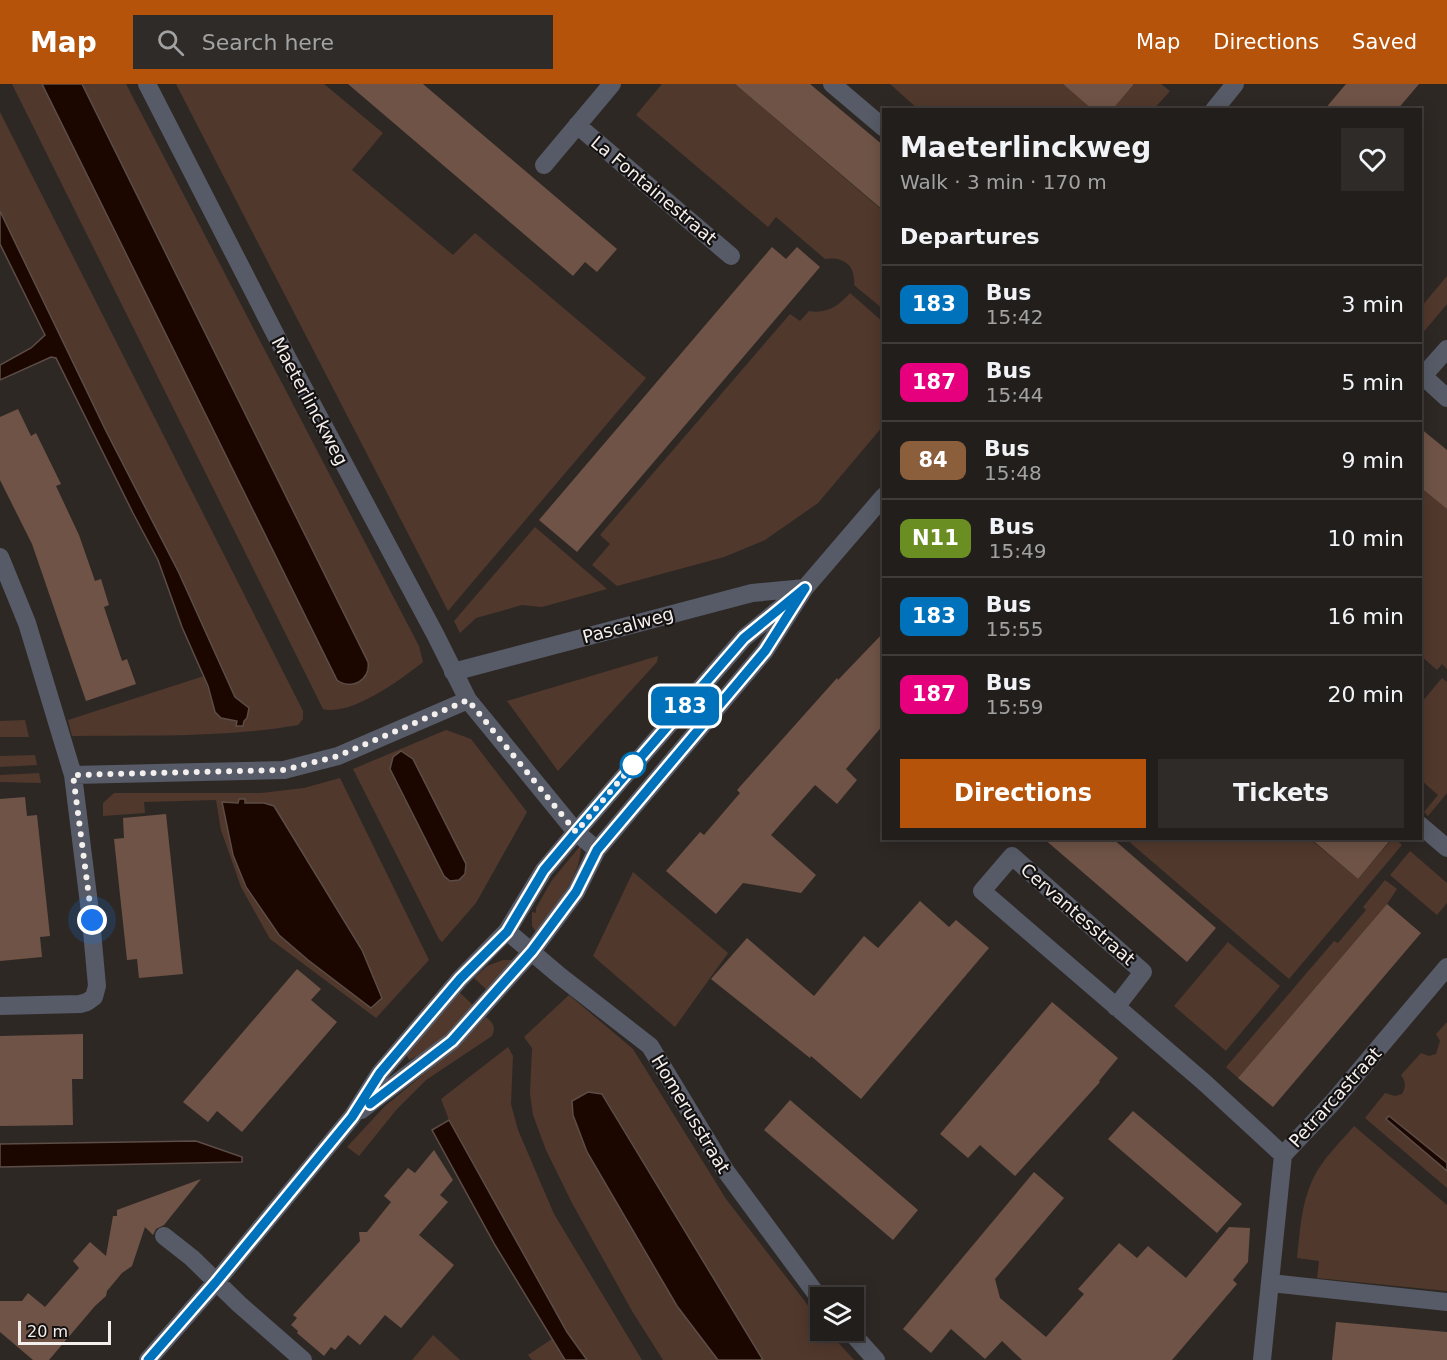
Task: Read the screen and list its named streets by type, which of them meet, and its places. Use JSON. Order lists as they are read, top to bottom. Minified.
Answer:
{"streets":{"street":["La Fontainestraat","Maeterlinckweg","Pascalweg","Cervantesstraat","Petrarcastraat","Homerusstraat"]},"crossings":[["Maeterlinckweg","Pascalweg"],["Cervantesstraat","Petrarcastraat"]],"lines":["bus line 183"],"scale_bar":"20 m","page":{"header":"Map","search":"Search here","nav":["Map","Directions","Saved"],"on_map":"183","heading":[["Maeterlinckweg","Walk · 3 min · 170 m"],"Departures"],"list":[{"mark":"183","name":"Bus","note":"15:42","value":"3 min"},{"mark":"187","name":"Bus","note":"15:44","value":"5 min"},{"mark":"84","name":"Bus","note":"15:48","value":"9 min"},{"mark":"N11","name":"Bus","note":"15:49","value":"10 min"},{"mark":"183","name":"Bus","note":"15:55","value":"16 min"},{"mark":"187","name":"Bus","note":"15:59","value":"20 min"}],"buttons":["Directions","Tickets"],"scale":"20 m"}}
